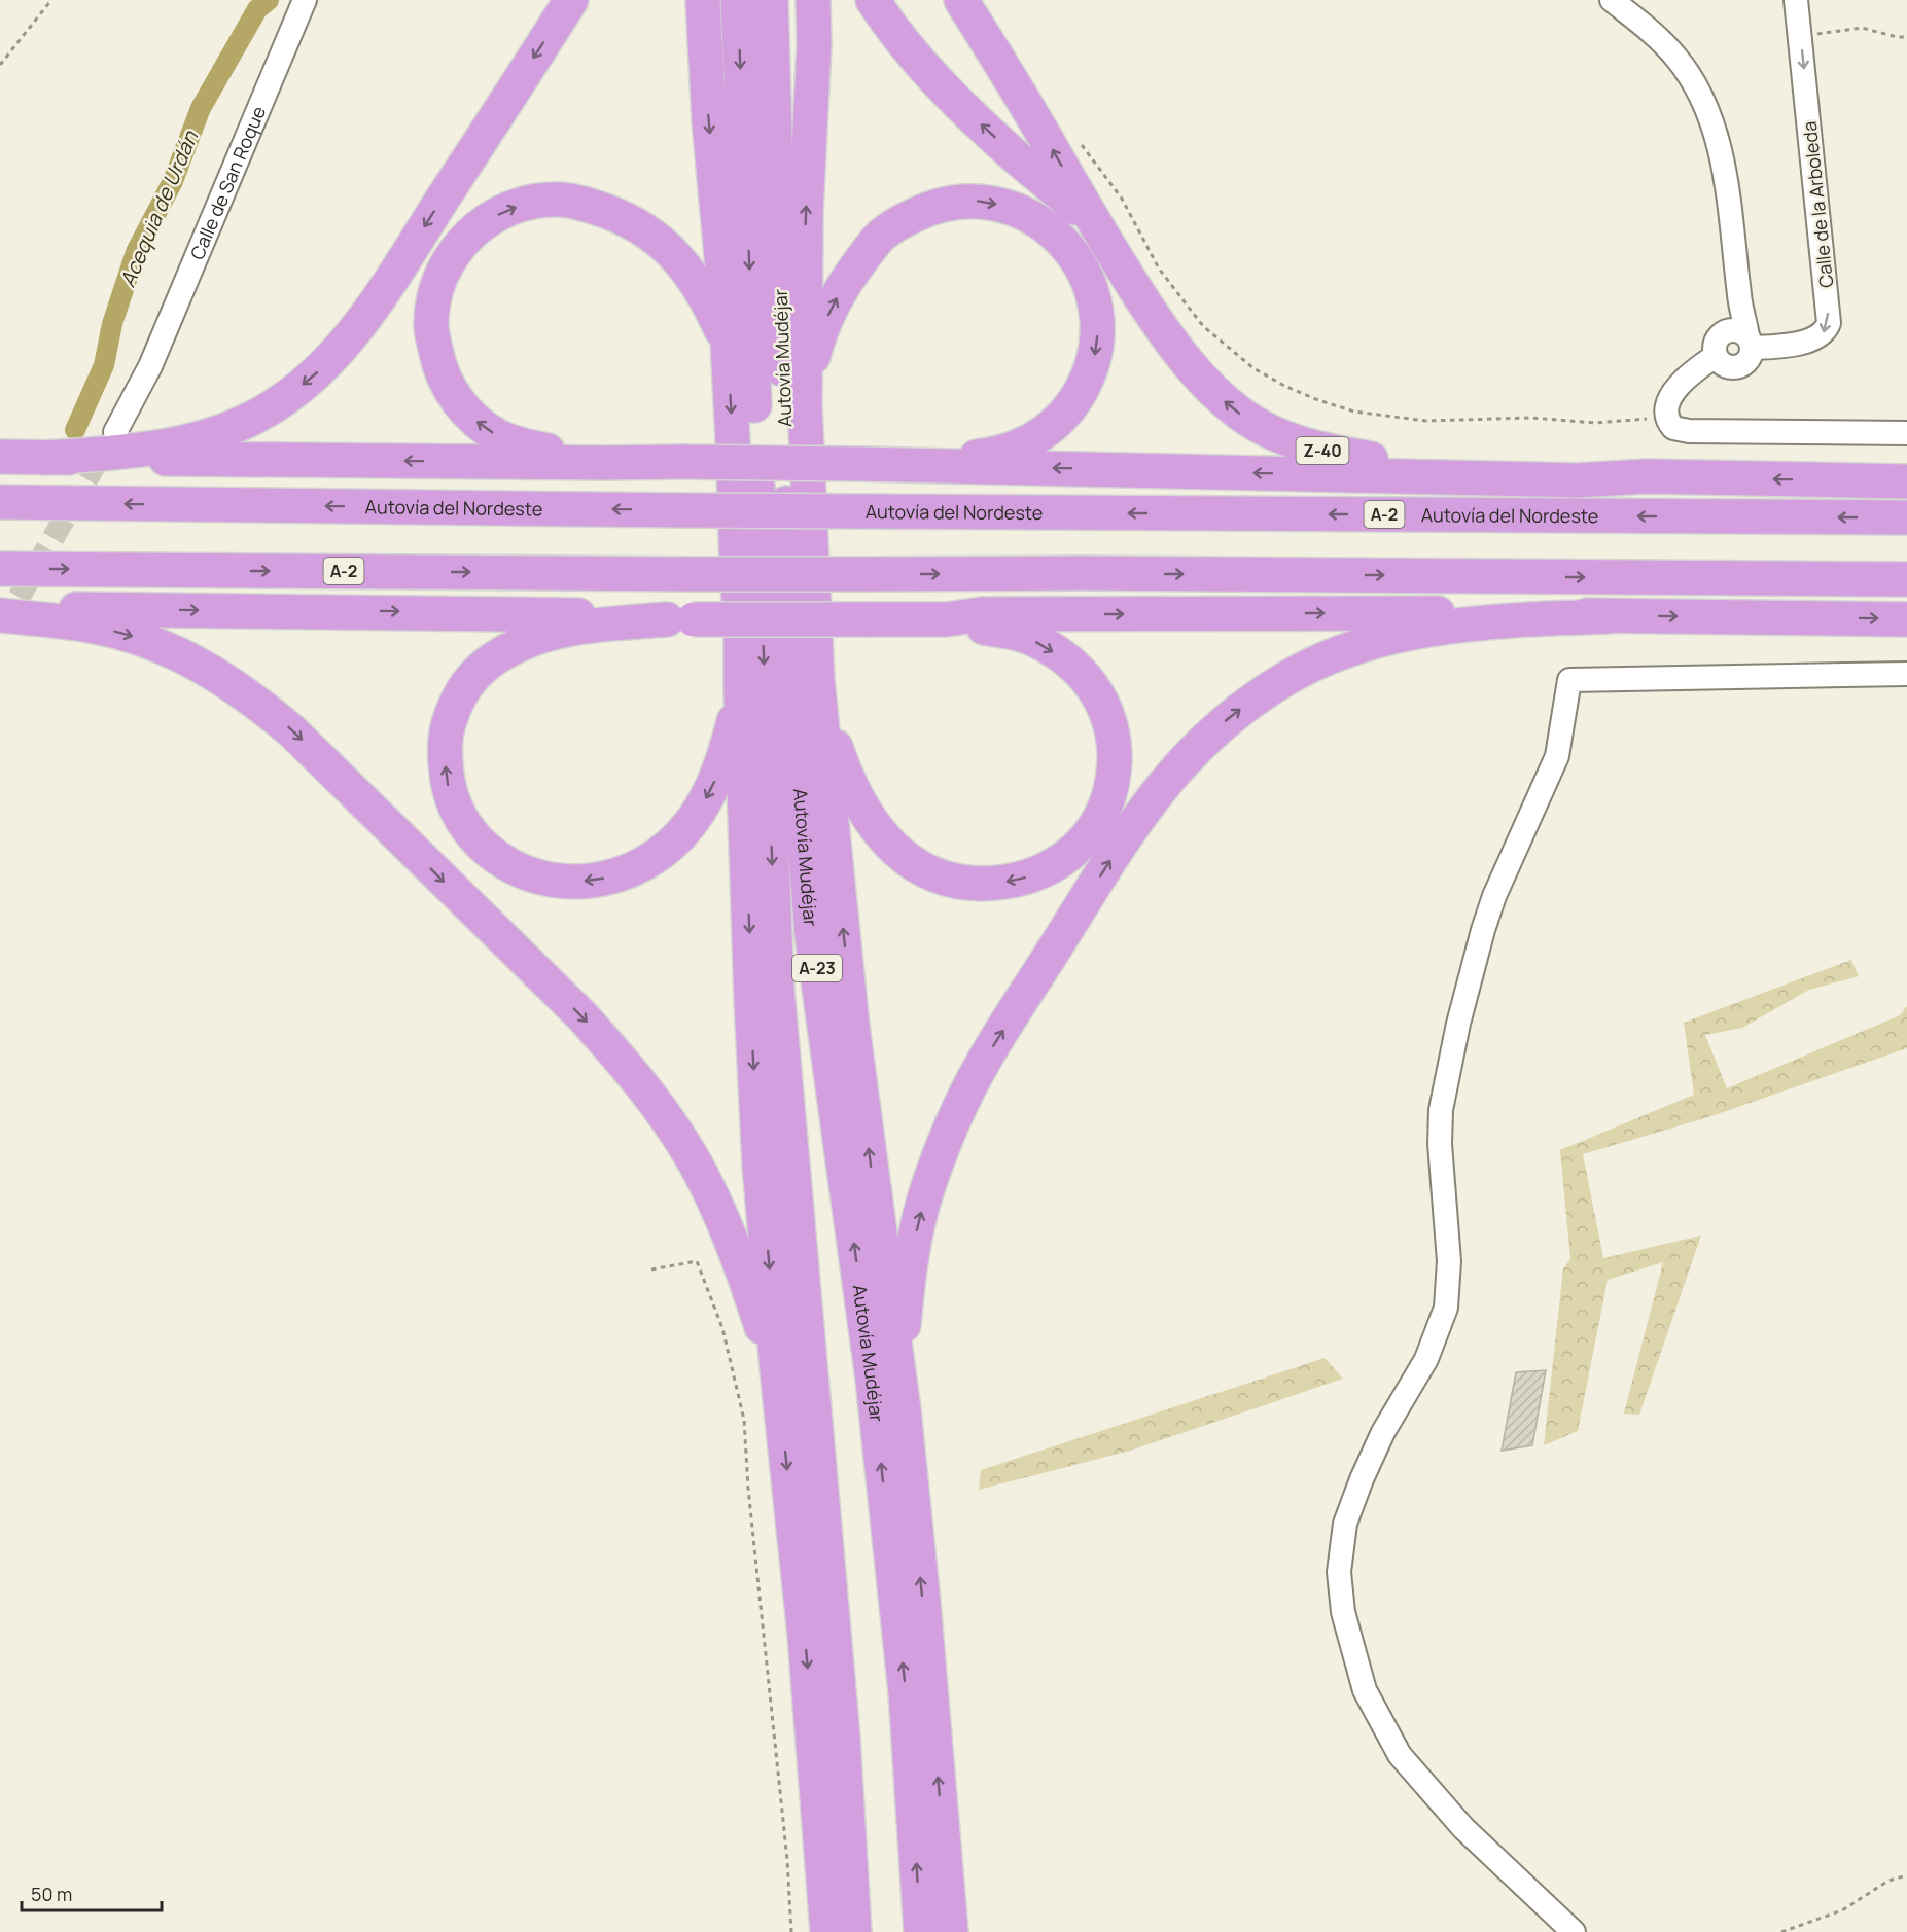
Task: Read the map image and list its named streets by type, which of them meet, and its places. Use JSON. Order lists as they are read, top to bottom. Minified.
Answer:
{"streets":{"highway":["Autovía Mudéjar","Z-40","Autovía del Nordeste","A-2","A-23"],"street":["Calle de San Roque","Calle de la Arboleda"]},"one_way":["Calle de la Arboleda"],"water":["Acequia de Urdán"],"scale_bar":"50 m"}
